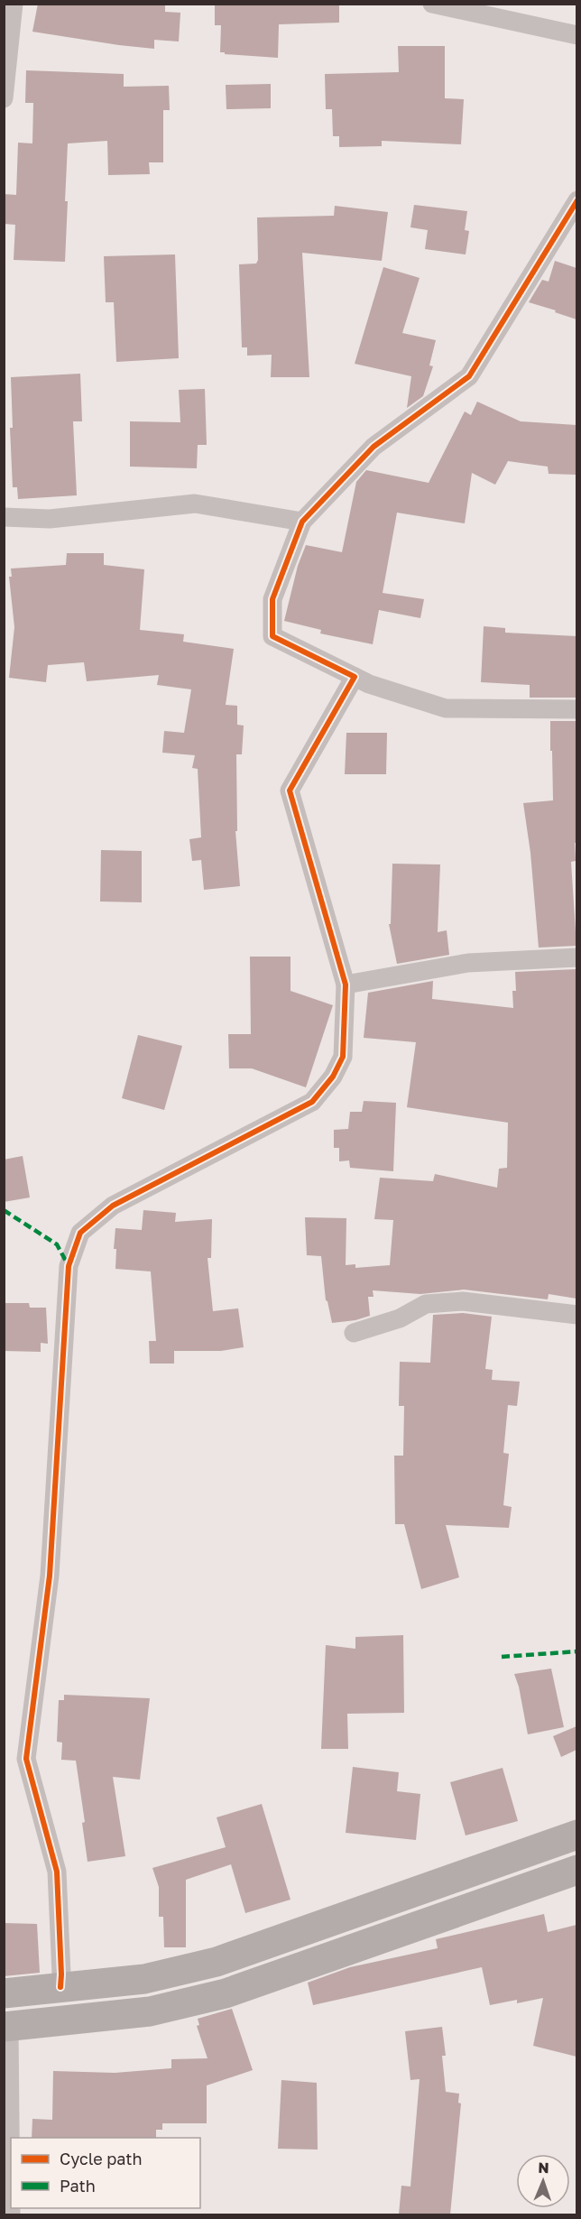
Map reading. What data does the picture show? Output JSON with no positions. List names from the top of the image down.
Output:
{
  "legend": ["Cycle path", "Path"],
  "north": "top"
}
